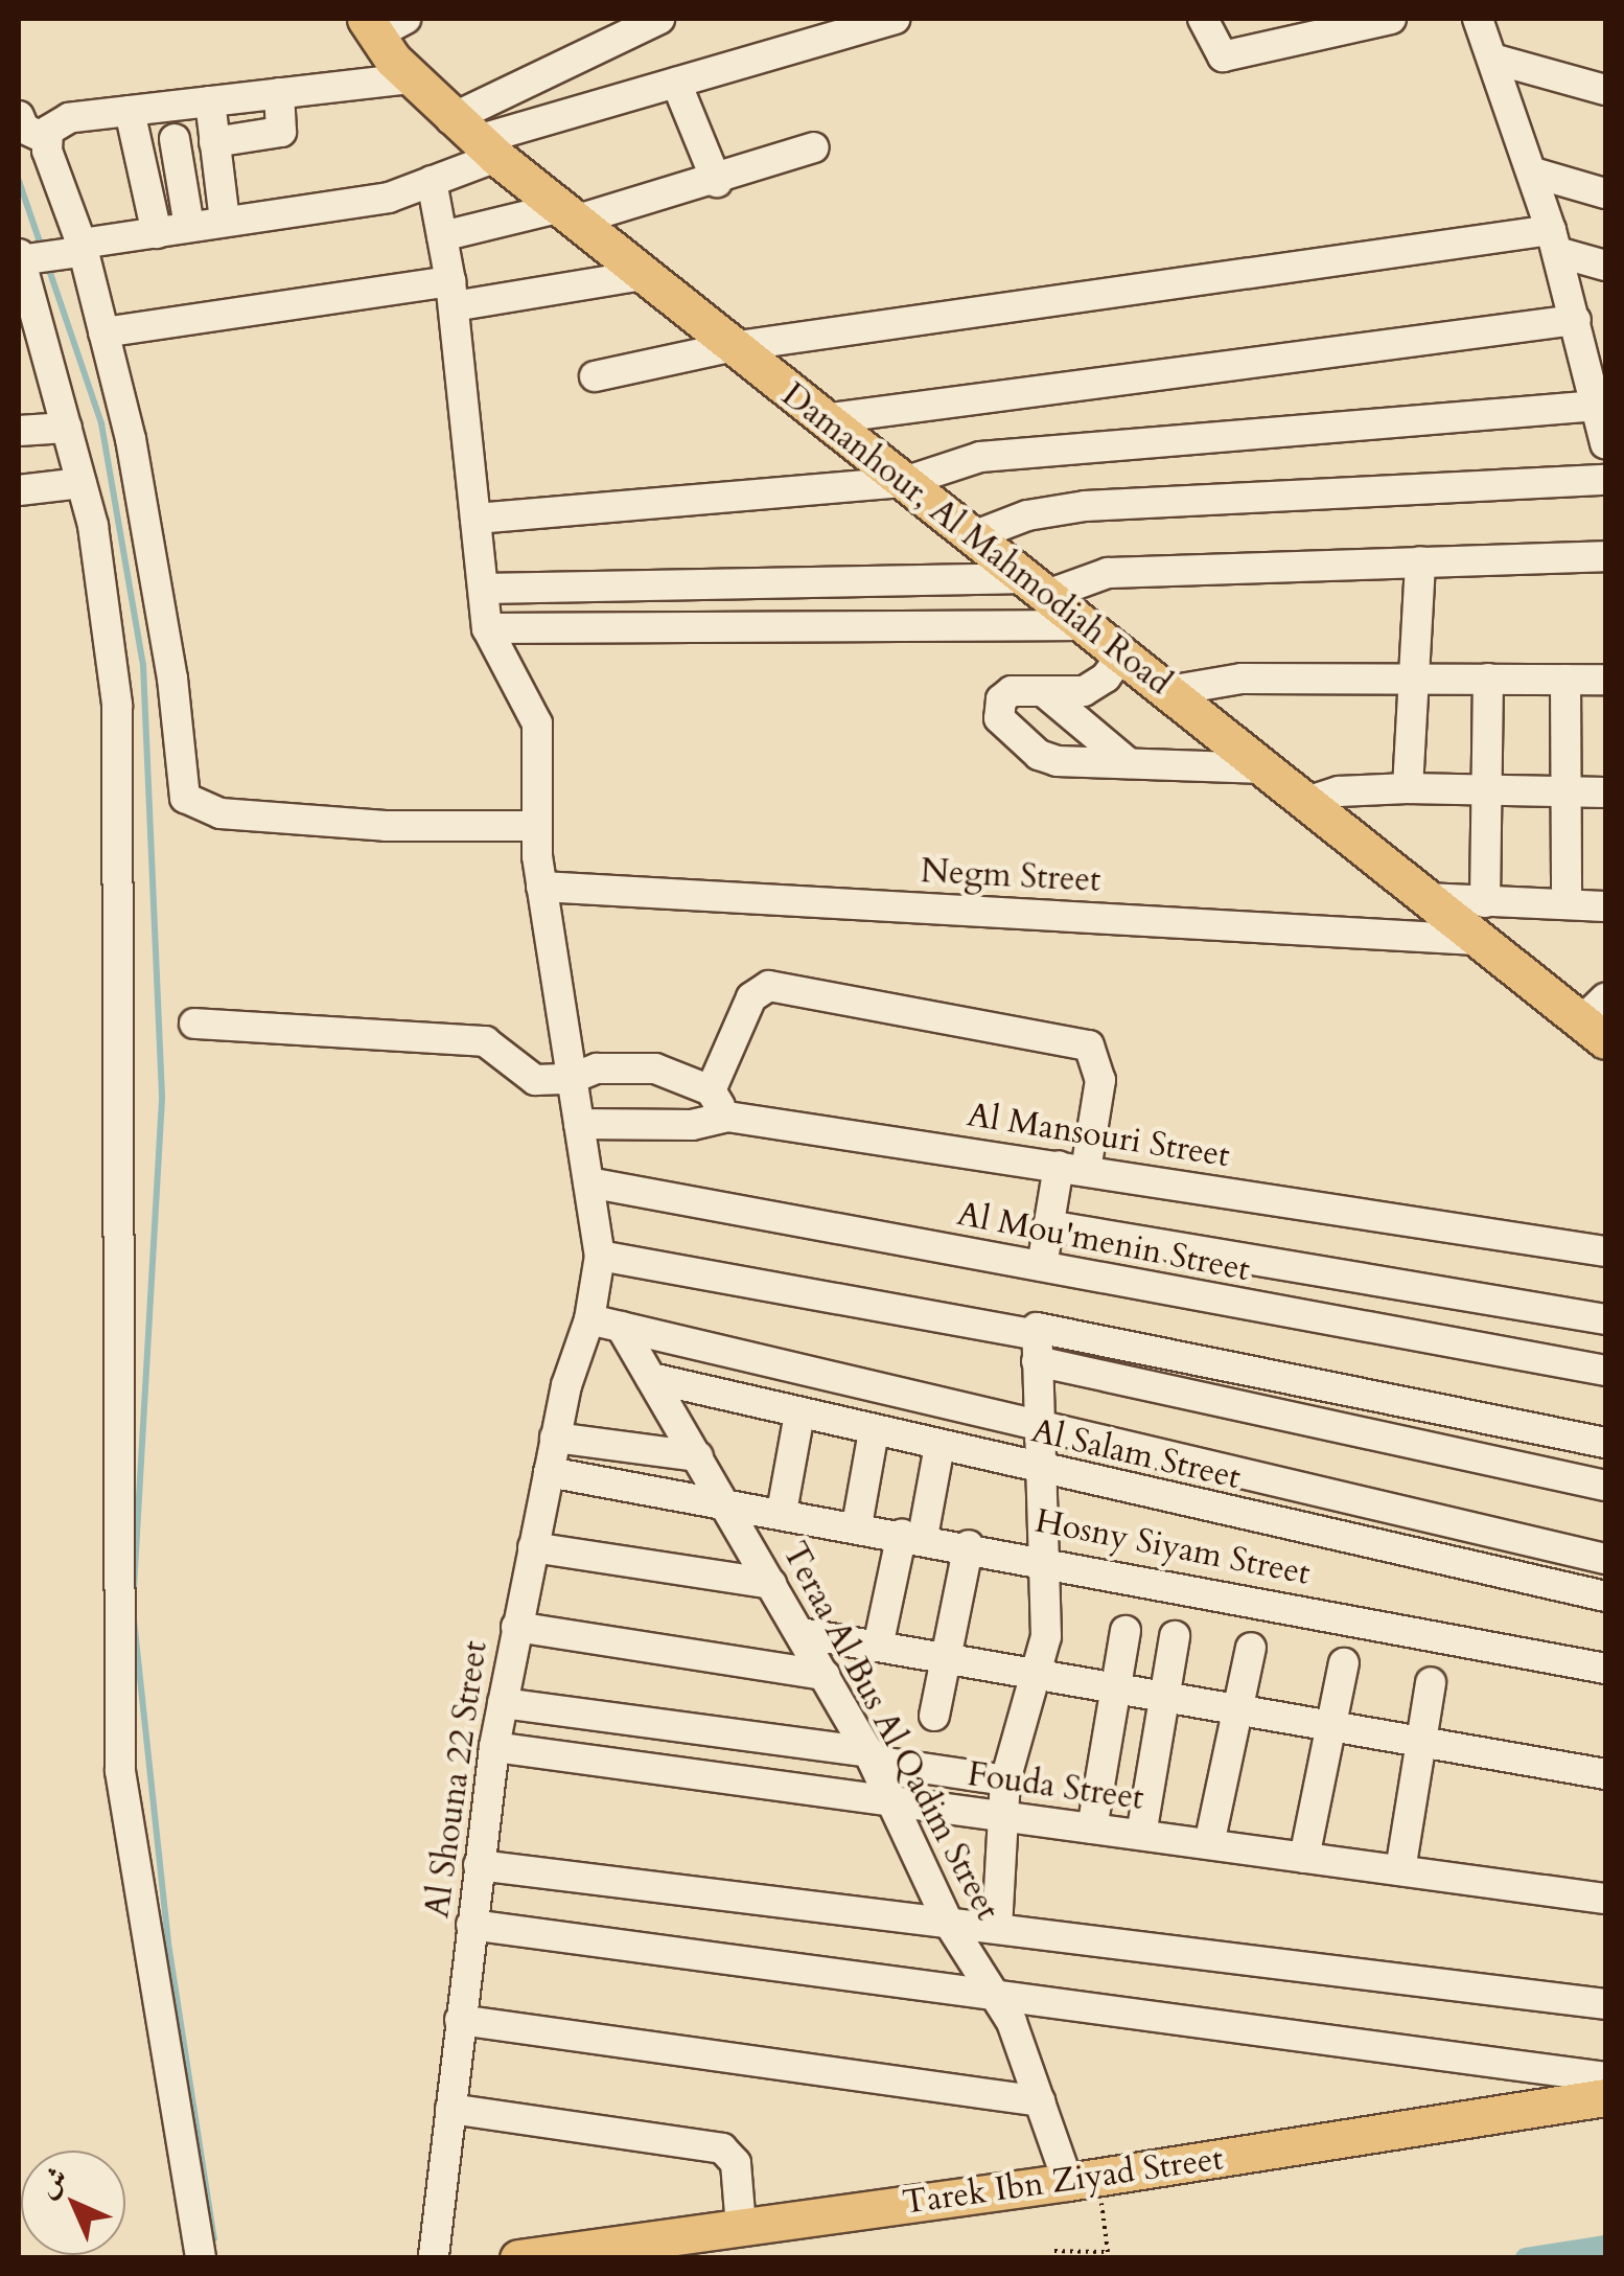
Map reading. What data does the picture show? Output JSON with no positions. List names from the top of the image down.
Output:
{
  "streets": {
    "main road": ["Damanhour, Al Mahmodiah Road", "Tarek Ibn Ziyad Street"],
    "street": [
      "Negm Street",
      "Al Mansouri Street",
      "Al Mou'menin Street",
      "Al Salam Street",
      "Hosny Siyam Street",
      "Teraa Al Bus Al Qadim Street",
      "Al Shouna 22 Street",
      "Fouda Street"
    ]
  },
  "crossings": [
    ["Damanhour, Al Mahmodiah Road", "Negm Street"],
    ["Negm Street", "Al Shouna 22 Street"],
    ["Al Mansouri Street", "Al Shouna 22 Street"],
    ["Al Mou'menin Street", "Al Shouna 22 Street"],
    ["Al Salam Street", "Teraa Al Bus Al Qadim Street"],
    ["Hosny Siyam Street", "Teraa Al Bus Al Qadim Street"],
    ["Hosny Siyam Street", "Al Shouna 22 Street"],
    ["Teraa Al Bus Al Qadim Street", "Fouda Street"],
    ["Teraa Al Bus Al Qadim Street", "Tarek Ibn Ziyad Street"],
    ["Al Shouna 22 Street", "Fouda Street"]
  ],
  "north": "top left"
}
